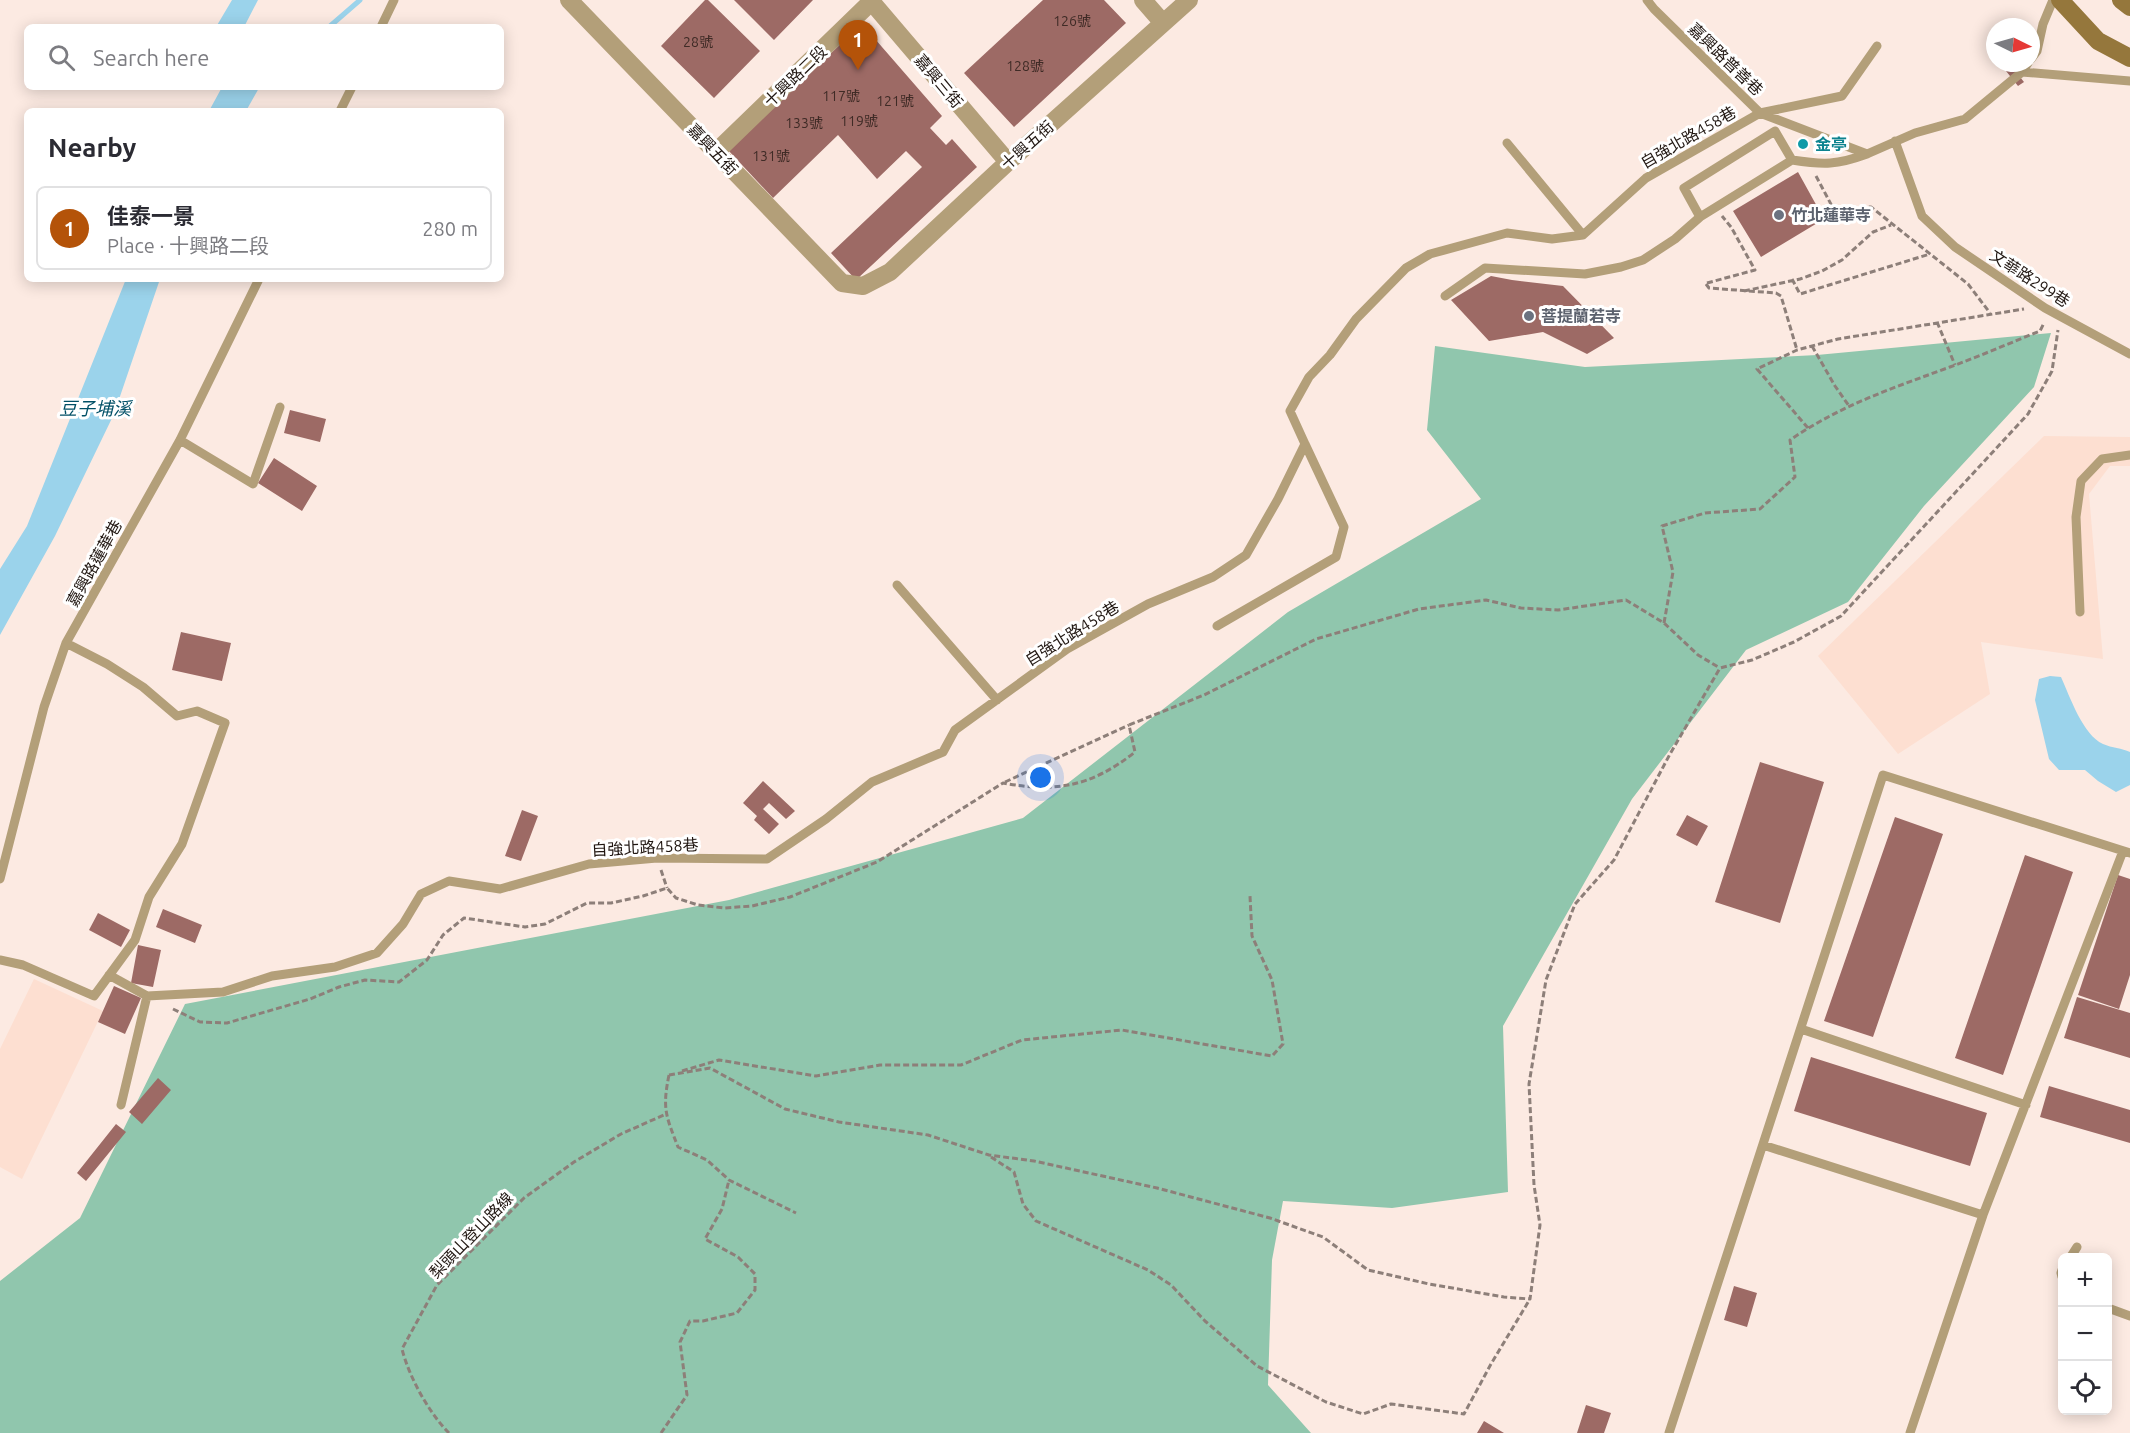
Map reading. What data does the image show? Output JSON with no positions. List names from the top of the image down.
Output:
{
  "streets": {
    "street": [
      "十興路二段",
      "嘉興三街",
      "十興五街",
      "嘉興五街"
    ],
    "lane": [
      "嘉興路普善巷",
      "自強北路458巷",
      "文華路299巷",
      "嘉興路蓮華巷"
    ],
    "path": ["梨頭山登山路線"]
  },
  "crossings": [
    ["嘉興路普善巷", "自強北路458巷"],
    ["十興路二段", "嘉興三街"],
    ["十興路二段", "嘉興五街"],
    ["嘉興三街", "十興五街"],
    ["十興五街", "嘉興五街"]
  ],
  "water": ["豆子埔溪"],
  "places": ["金亭", "竹北蓮華寺", "菩提蘭若寺"],
  "house_numbers": [
    "126號",
    "28號",
    "128號",
    "117號",
    "121號",
    "119號",
    "133號",
    "131號"
  ],
  "north": "right",
  "page": {
    "pins": "1",
    "search": "Search here",
    "heading": "Nearby",
    "list": [
      {
        "mark": "1",
        "name": "佳泰一景",
        "note": "Place · 十興路二段",
        "value": "280 m"
      }
    ],
    "map_buttons": ["+", "−"]
  }
}
